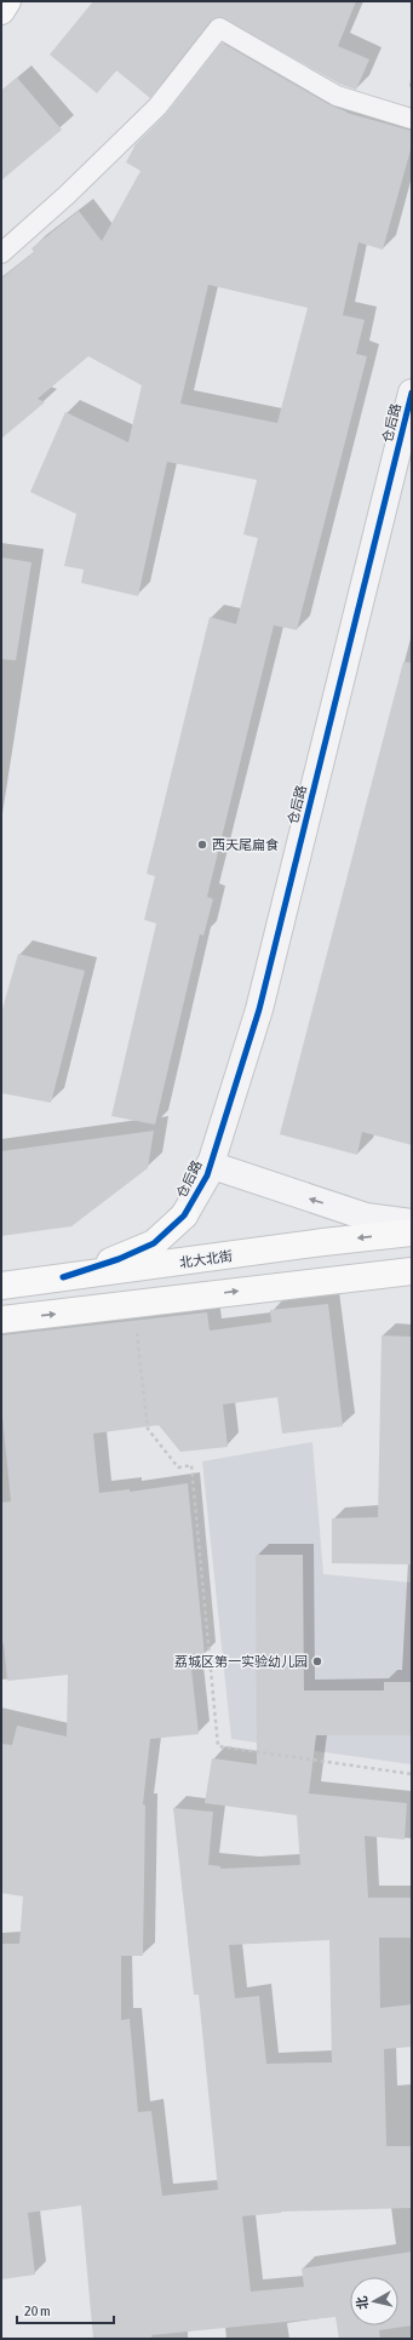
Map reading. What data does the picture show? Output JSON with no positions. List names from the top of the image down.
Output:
{
  "streets": {
    "main road": ["北大北街"],
    "street": ["仓后路"]
  },
  "places": ["西天尾扁食", "荔城区第一实验幼儿园"],
  "scale_bar": "20 m",
  "north": "left"
}
